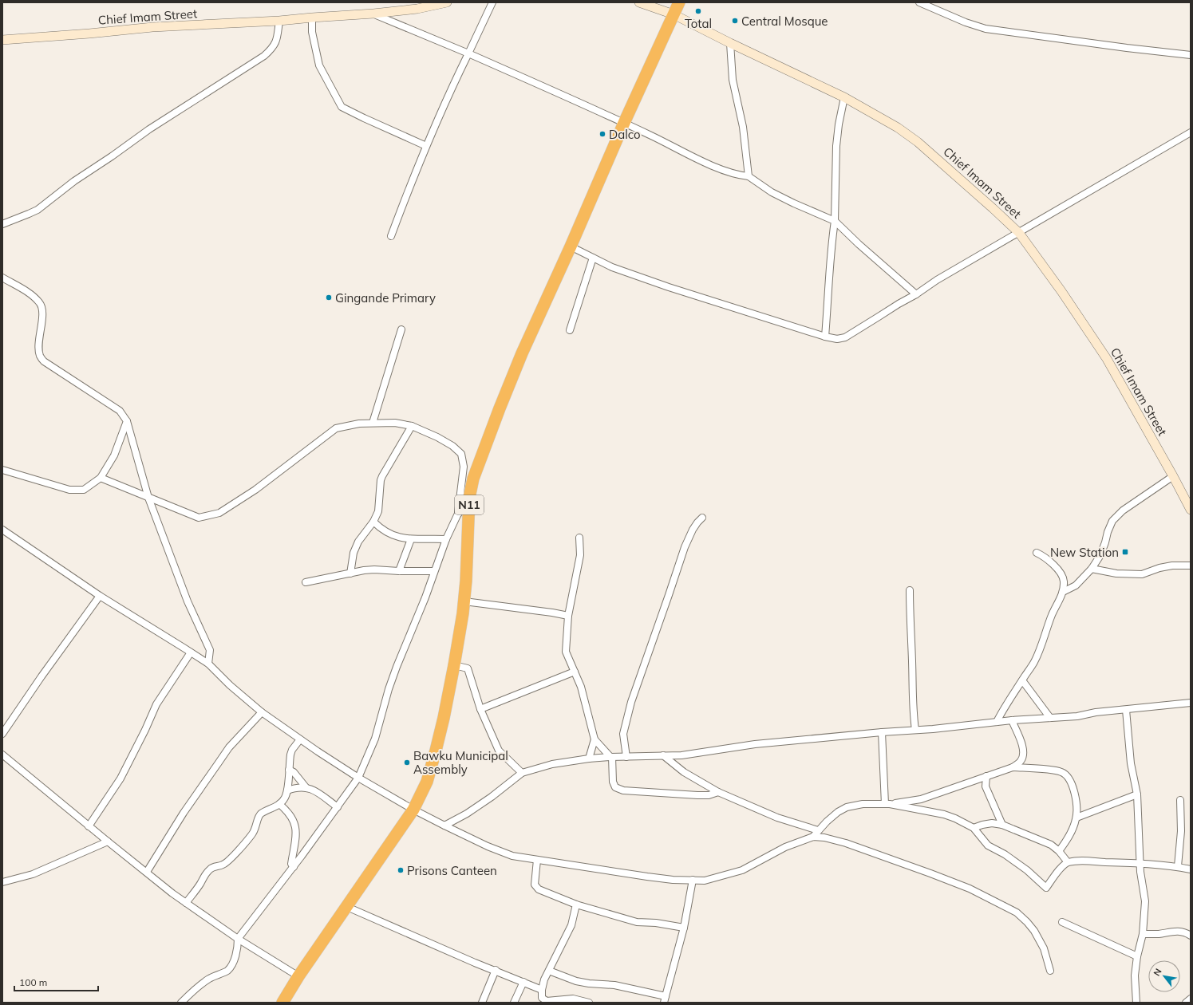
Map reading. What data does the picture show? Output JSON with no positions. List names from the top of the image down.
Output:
{
  "streets": {
    "highway": ["N11"],
    "street": ["Chief Imam Street"]
  },
  "crossings": [
    ["Chief Imam Street", "N11"]
  ],
  "places": {
    "other": [
      "Total",
      "Central Mosque",
      "Dalco",
      "Gingande Primary",
      "Bawku Municipal Assembly",
      "Prisons Canteen"
    ],
    "transit": ["New Station"]
  },
  "scale_bar": "100 m",
  "north": "top left"
}
